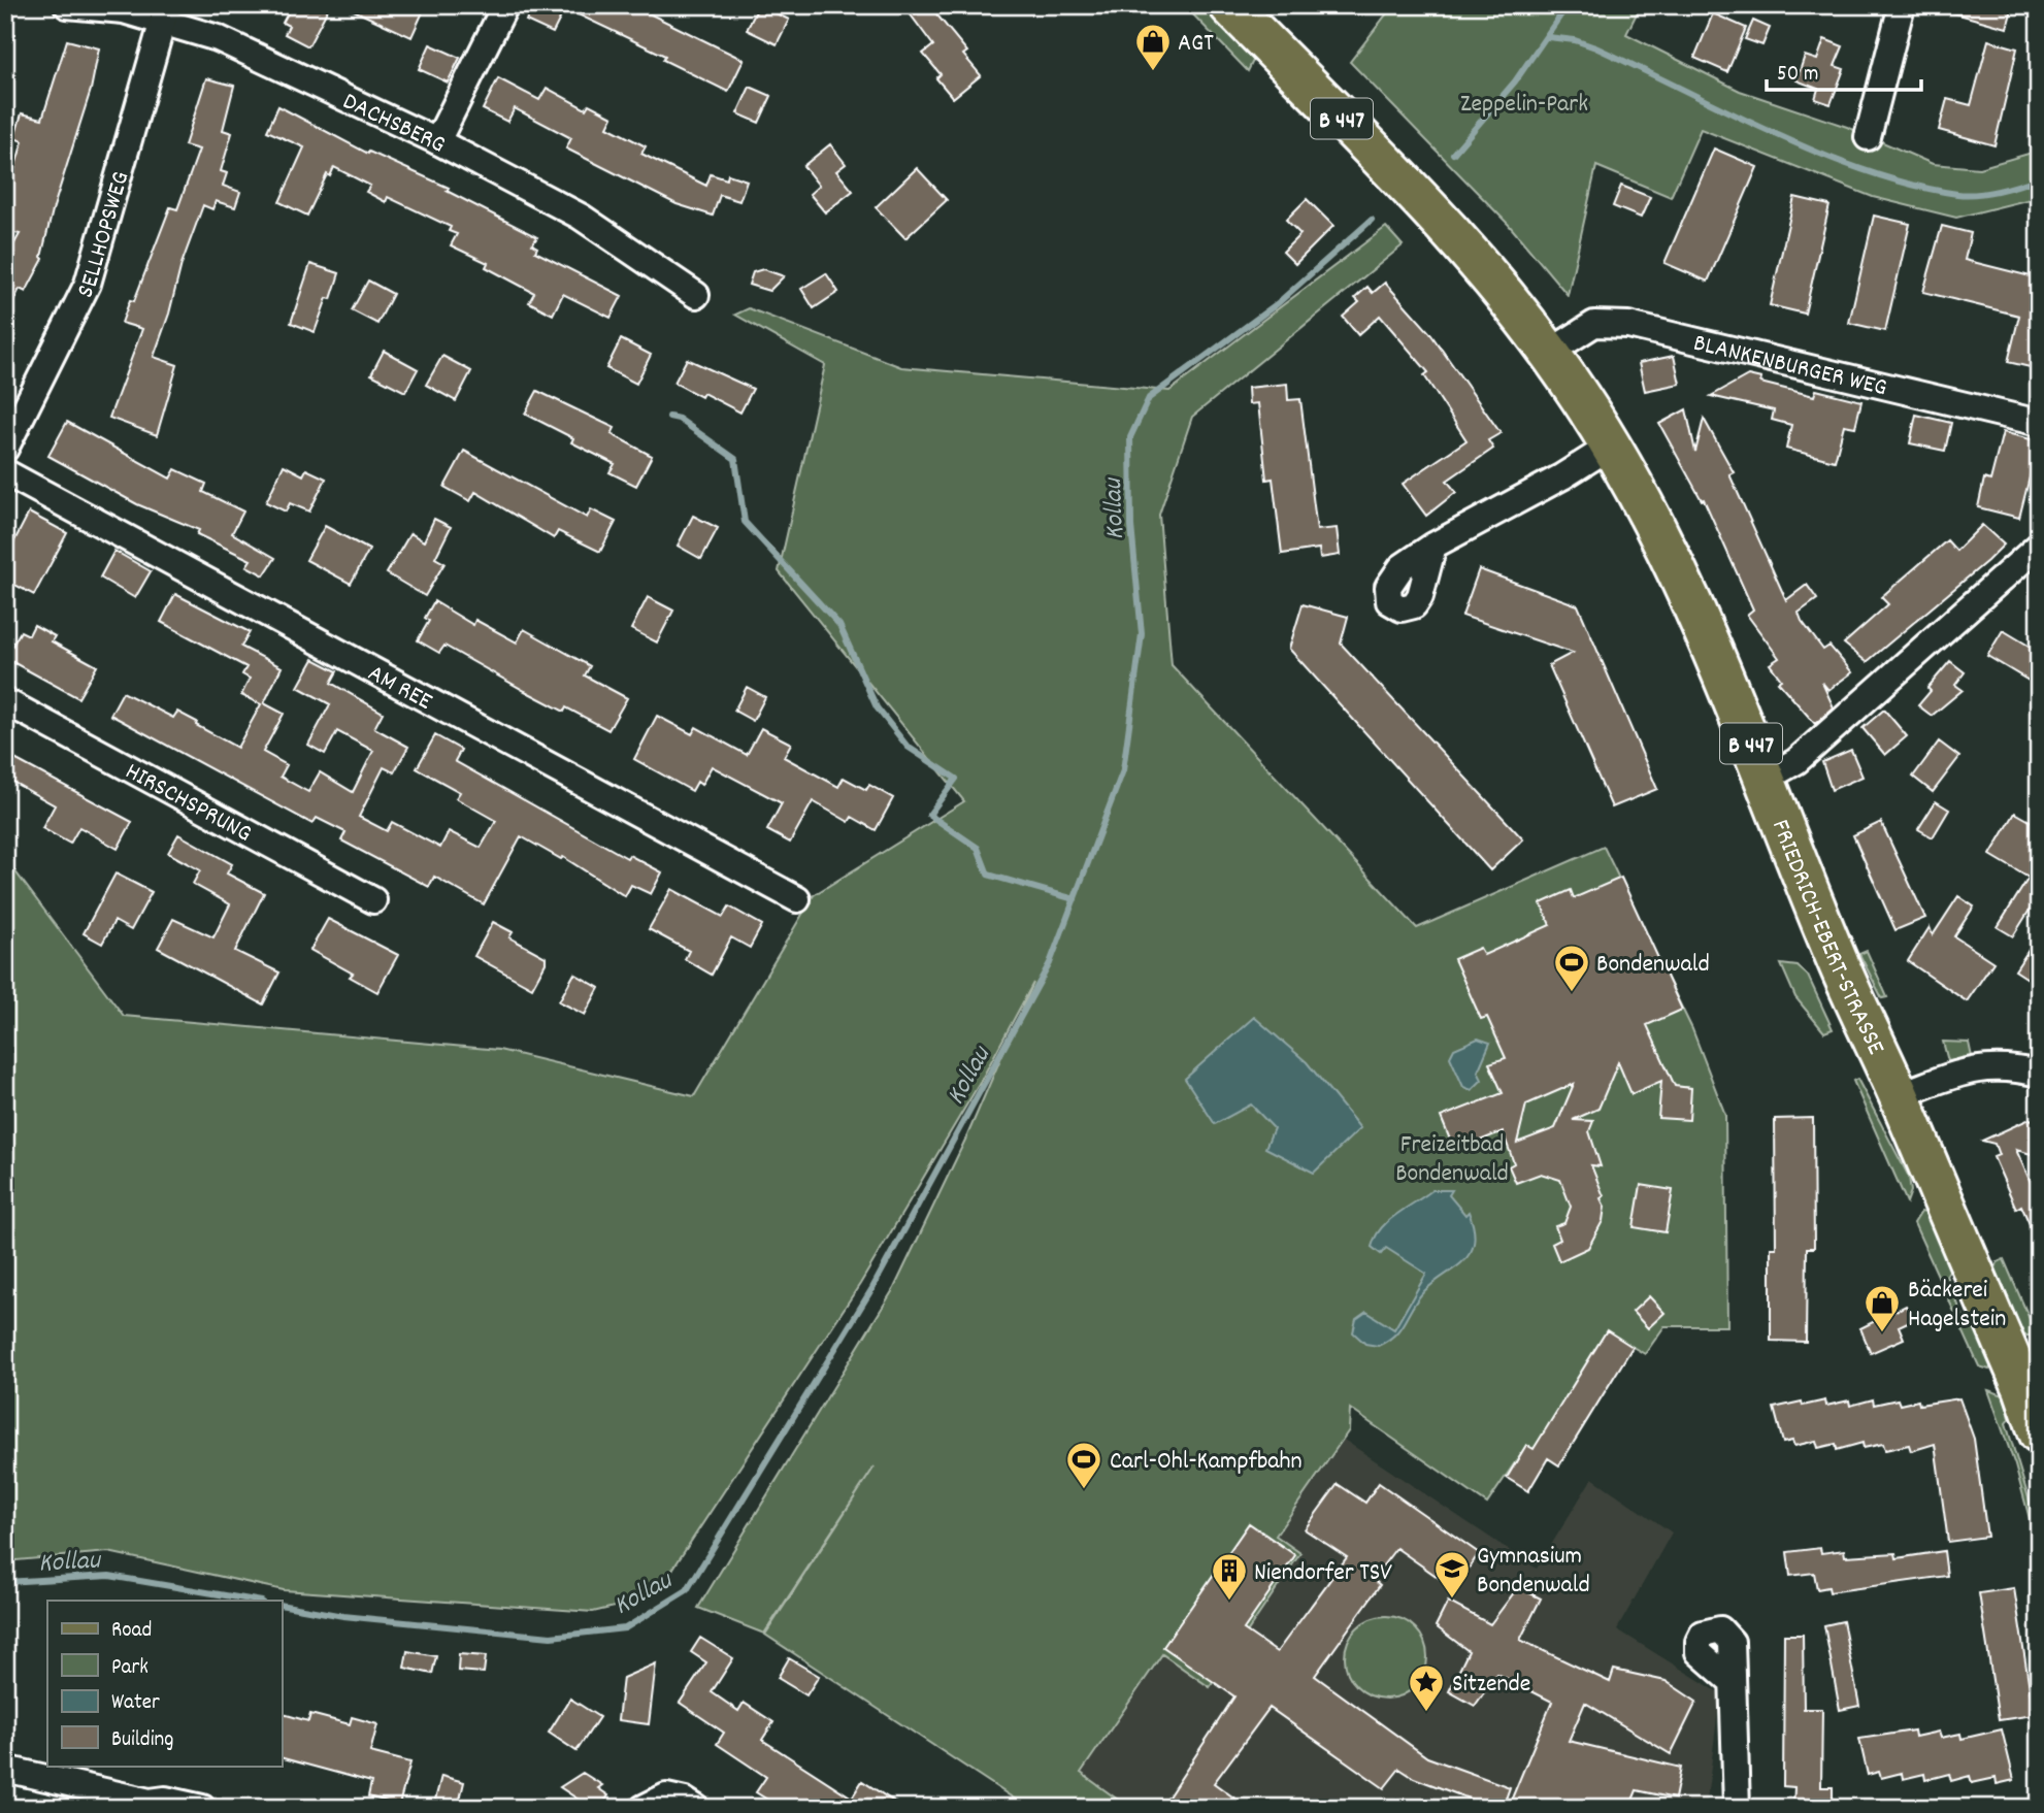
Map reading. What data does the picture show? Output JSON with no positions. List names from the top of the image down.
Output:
{
  "streets": {
    "main road": ["B 447", "FRIEDRICH-EBERT-STRASSE"],
    "street": [
      "DACHSBERG",
      "SELLHOPSWEG",
      "BLANKENBURGER WEG",
      "AM REE",
      "HIRSCHSPRUNG"
    ]
  },
  "crossings": [
    ["DACHSBERG", "SELLHOPSWEG"],
    ["BLANKENBURGER WEG", "FRIEDRICH-EBERT-STRASSE"]
  ],
  "water": ["Kollau"],
  "parks": ["Zeppelin-Park", "Freizeitbad Bondenwald"],
  "places": {
    "shop": ["AGT", "Bäckerei Hagelstein"],
    "sports": ["Bondenwald", "Carl-Ohl-Kampfbahn"],
    "school or university": ["Gymnasium Bondenwald"],
    "building": ["Niendorfer TSV"],
    "place": ["Sitzende"]
  },
  "legend": [
    "Road",
    "Park",
    "Water",
    "Building"
  ],
  "scale_bar": "50 m"
}
